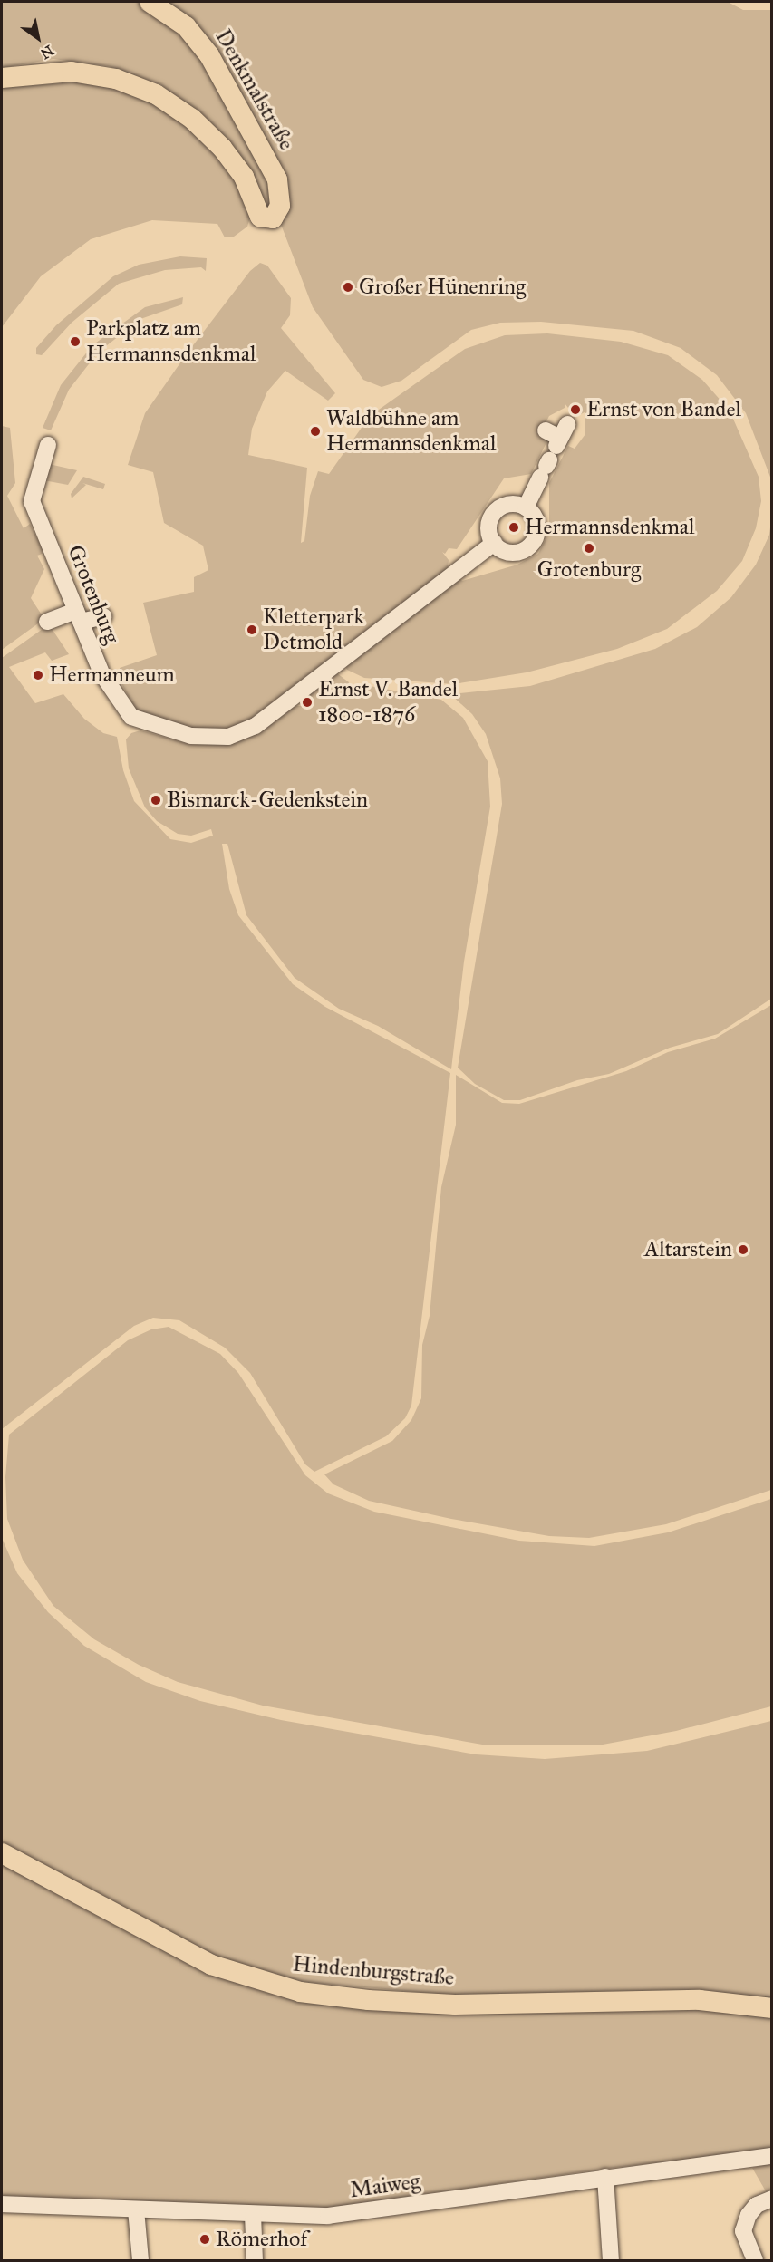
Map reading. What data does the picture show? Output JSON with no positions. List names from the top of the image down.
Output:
{
  "streets": {
    "main road": ["Denkmalstraße", "Hindenburgstraße"],
    "street": ["Grotenburg", "Maiweg"]
  },
  "places": [
    "Großer Hünenring",
    "Parkplatz am Hermannsdenkmal",
    "Ernst von Bandel",
    "Waldbühne am Hermannsdenkmal",
    "Hermannsdenkmal",
    "Grotenburg",
    "Kletterpark Detmold",
    "Hermanneum",
    "Ernst V. Bandel 1800-1876",
    "Bismarck-Gedenkstein",
    "Altarstein",
    "Römerhof"
  ],
  "north": "bottom right"
}
